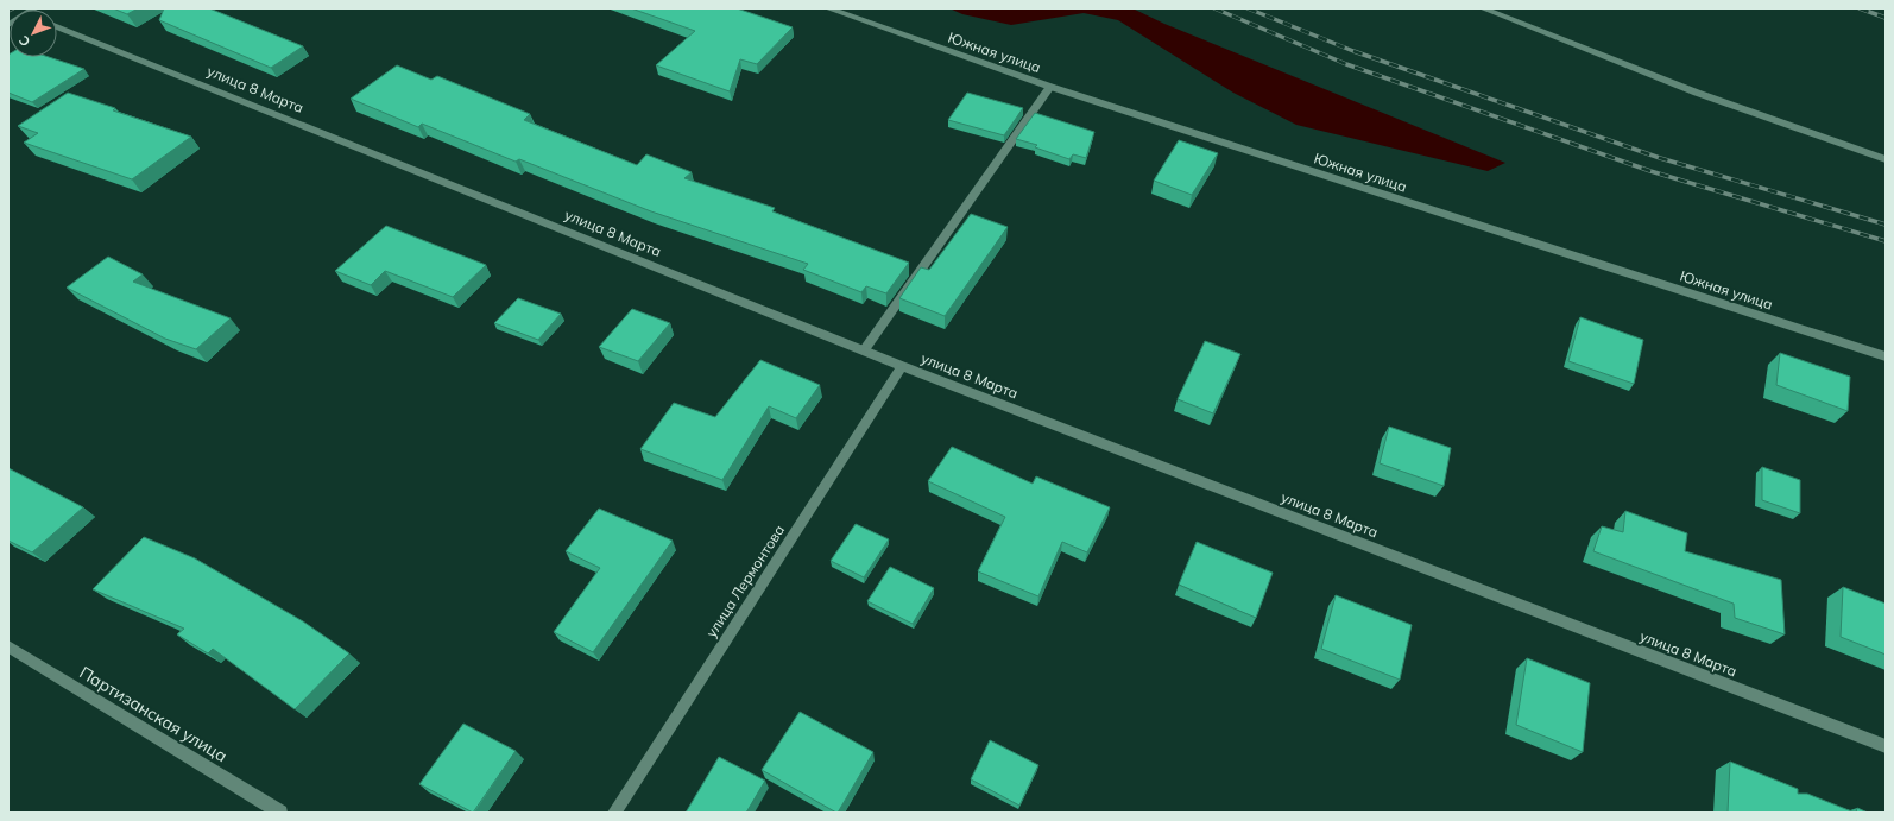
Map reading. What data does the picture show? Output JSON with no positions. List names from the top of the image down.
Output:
{
  "streets": {
    "street": [
      "Южная улица",
      "улица 8 Марта",
      "улица Лермонтова",
      "Партизанская улица"
    ]
  },
  "crossings": [
    ["улица 8 Марта", "улица Лермонтова"]
  ],
  "north": "bottom left"
}
